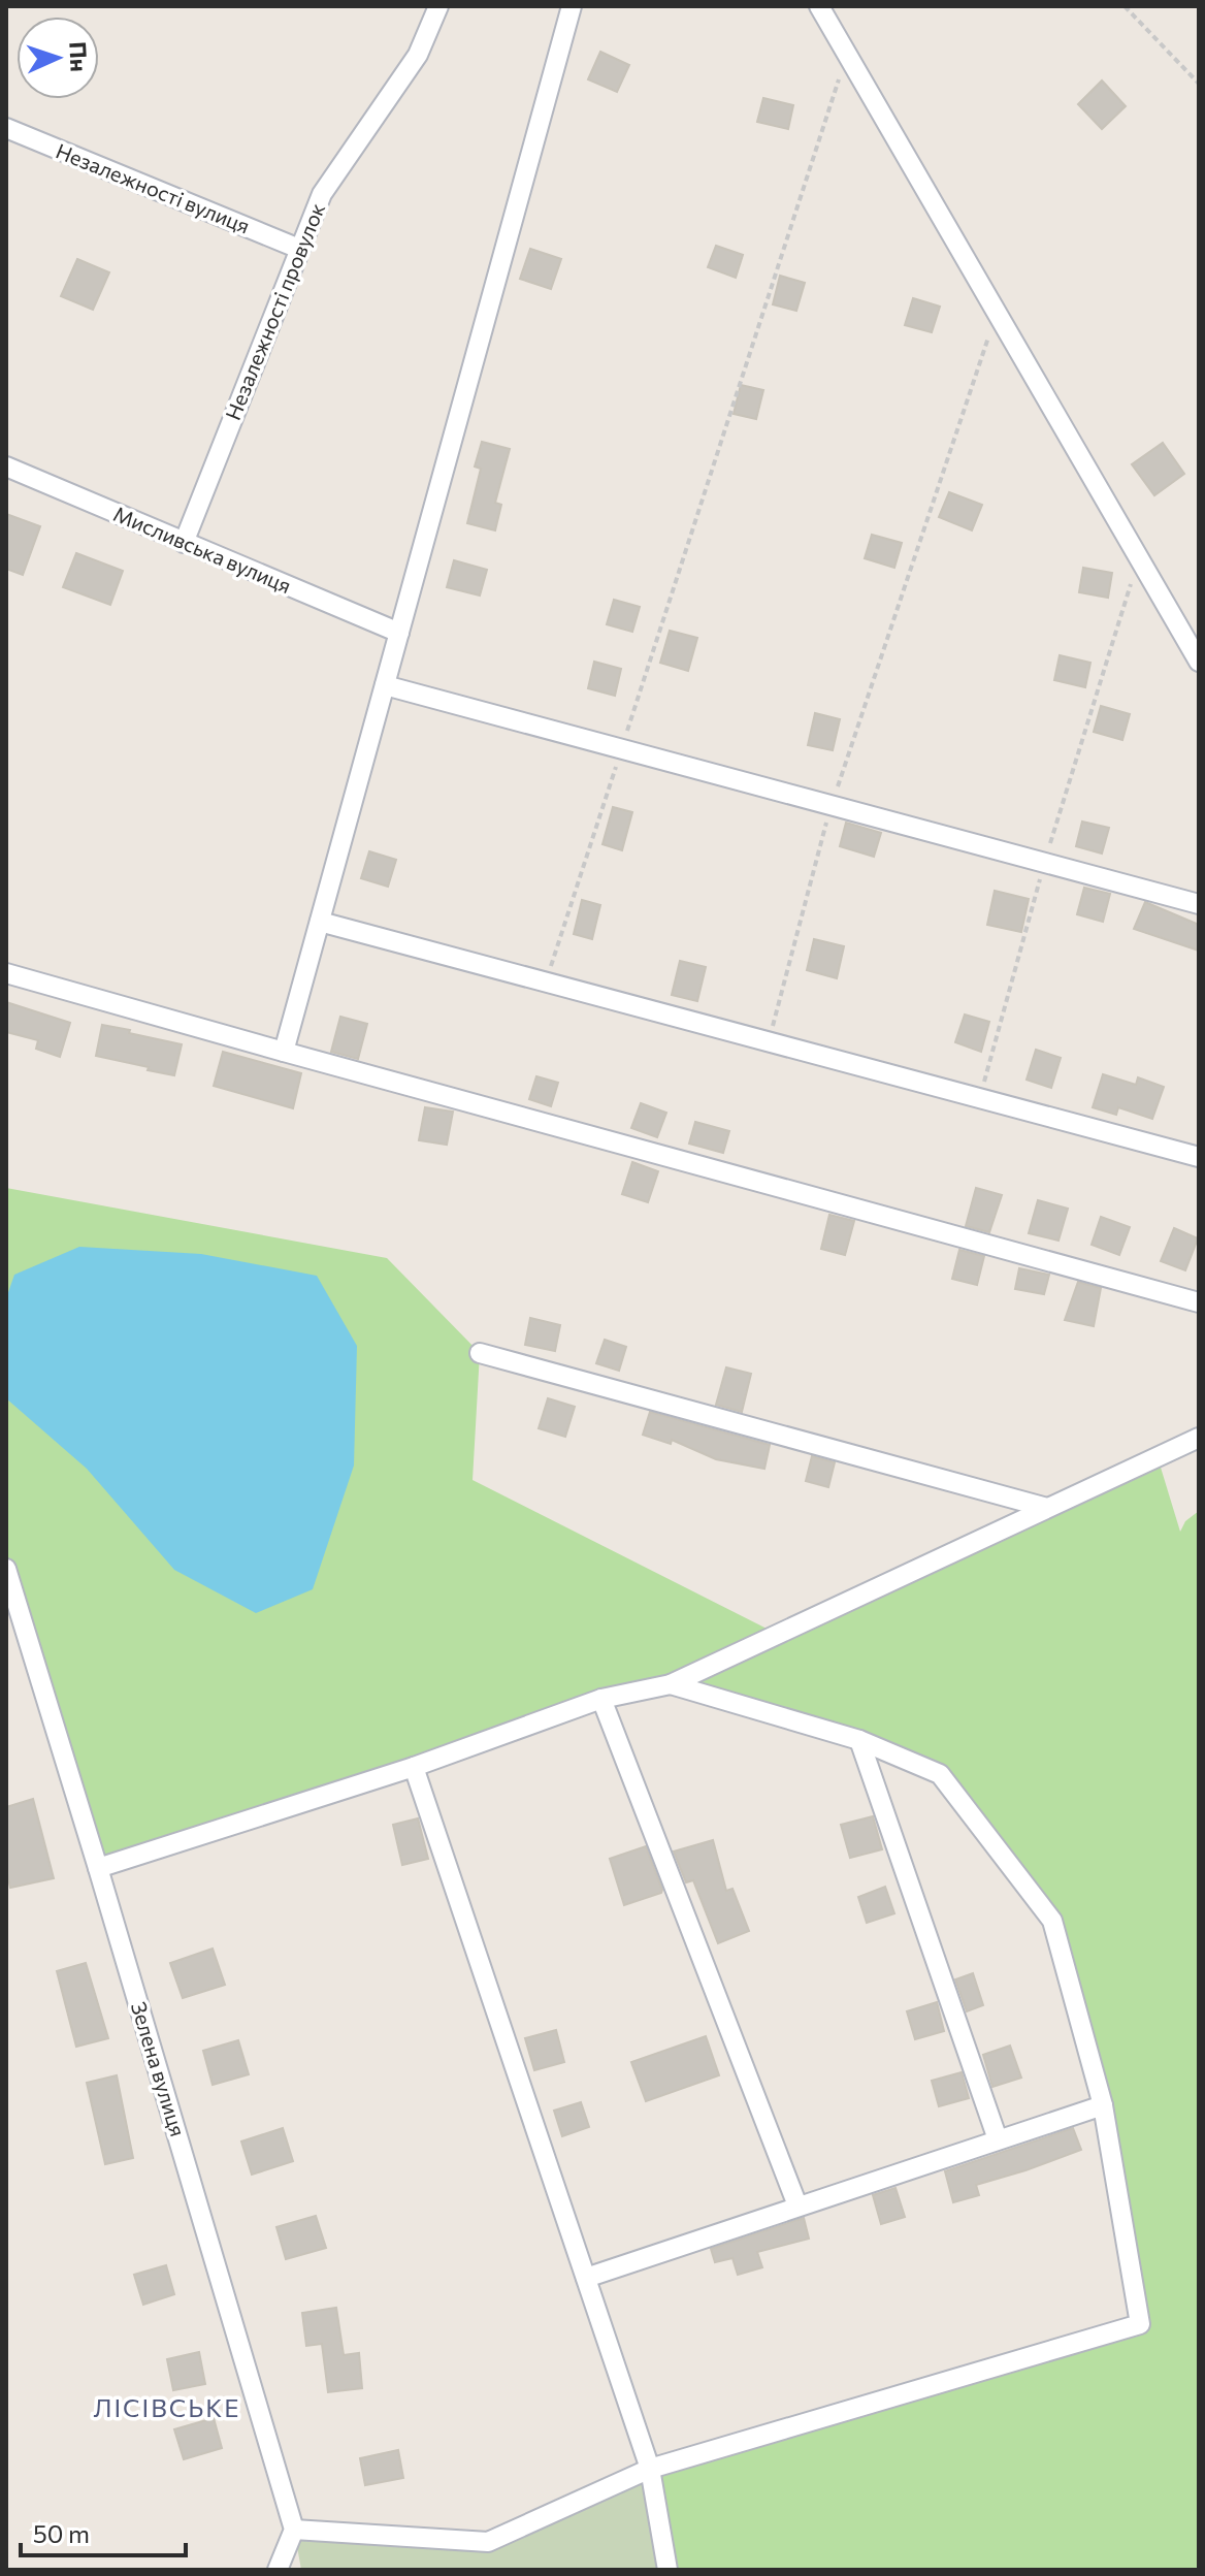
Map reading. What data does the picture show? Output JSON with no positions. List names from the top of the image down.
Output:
{
  "streets": {
    "street": [
      "Незалежності вулиця",
      "Незалежності провулок",
      "Мисливська вулиця",
      "Зелена вулиця"
    ]
  },
  "crossings": [
    ["Незалежності вулиця", "Незалежності провулок"],
    ["Незалежності провулок", "Мисливська вулиця"]
  ],
  "districts": ["ЛІСІВСЬКЕ"],
  "scale_bar": "50 m",
  "north": "right"
}
